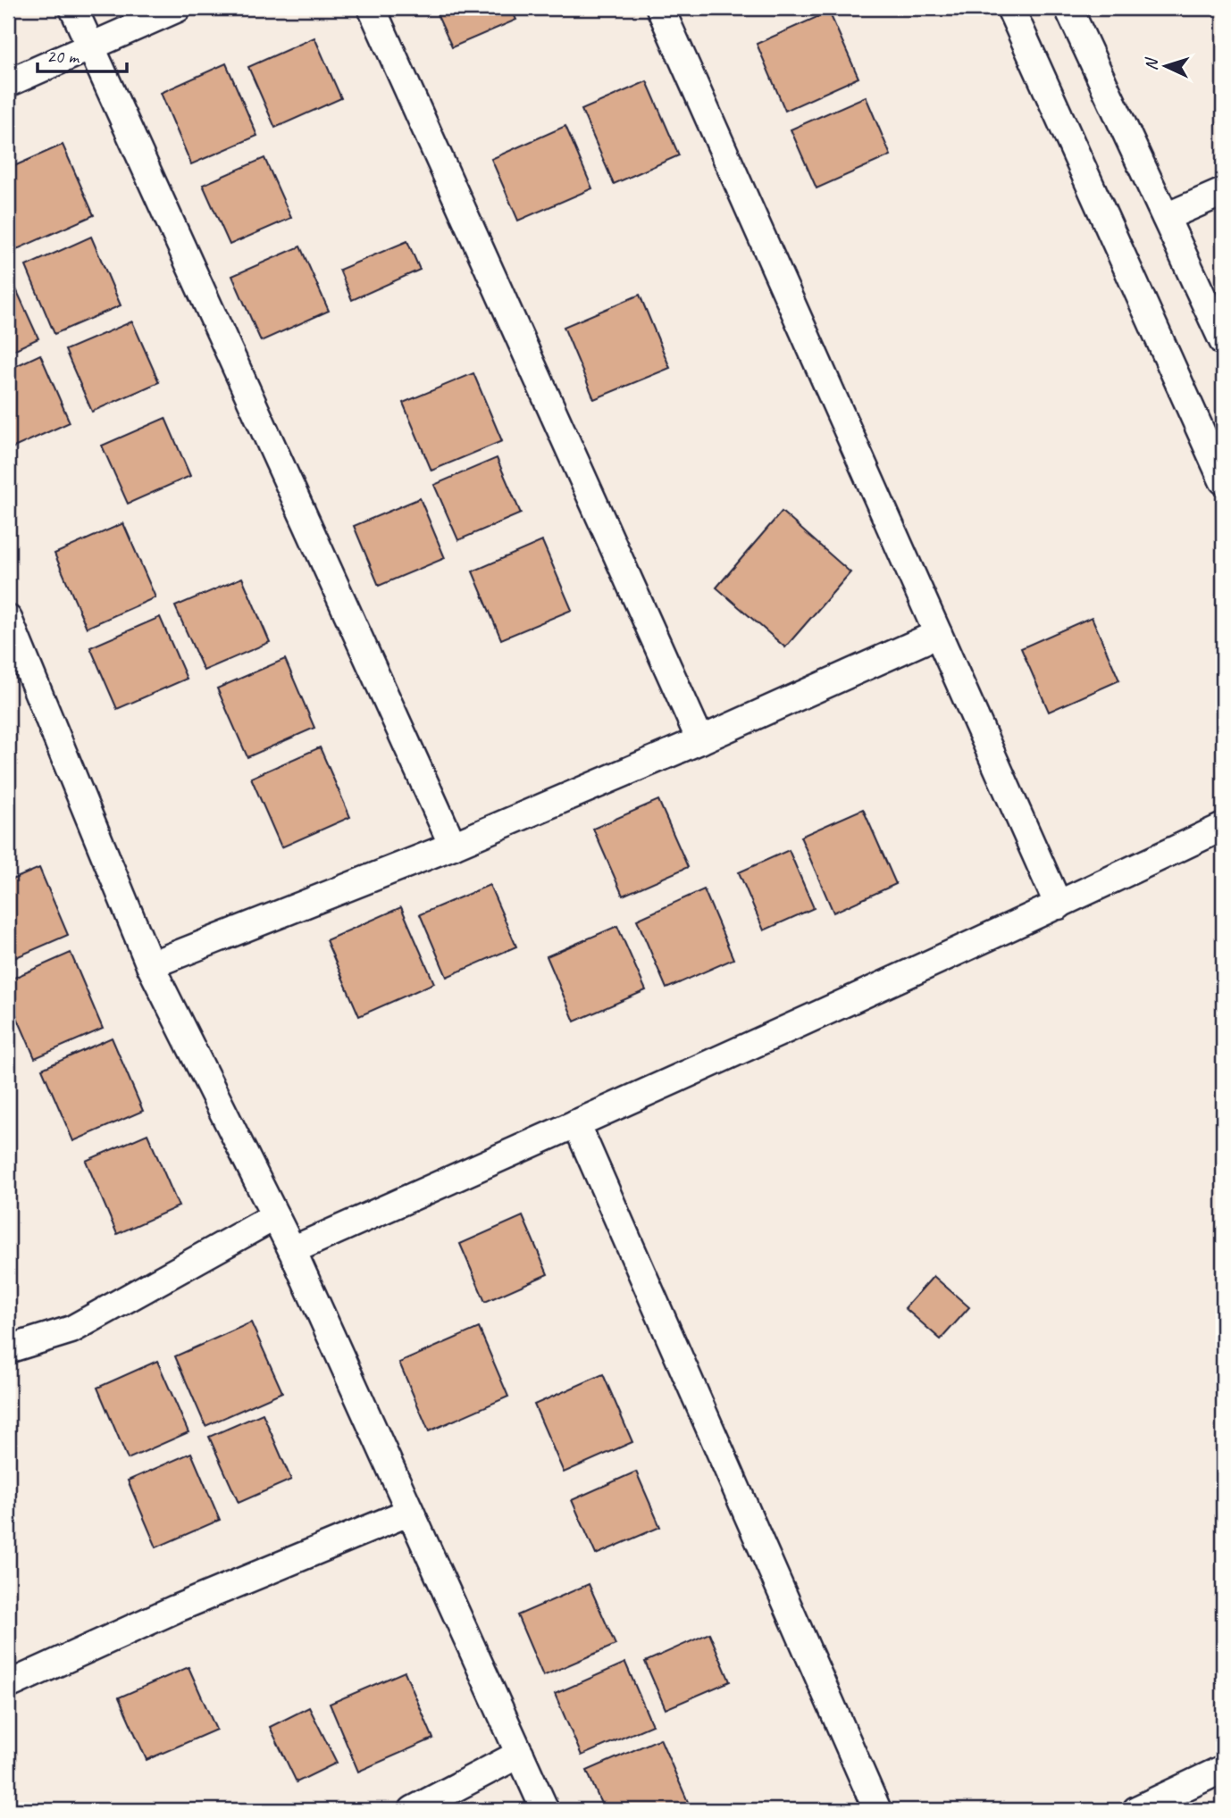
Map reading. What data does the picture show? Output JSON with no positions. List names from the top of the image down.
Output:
{
  "scale_bar": "20 m",
  "north": "left"
}
